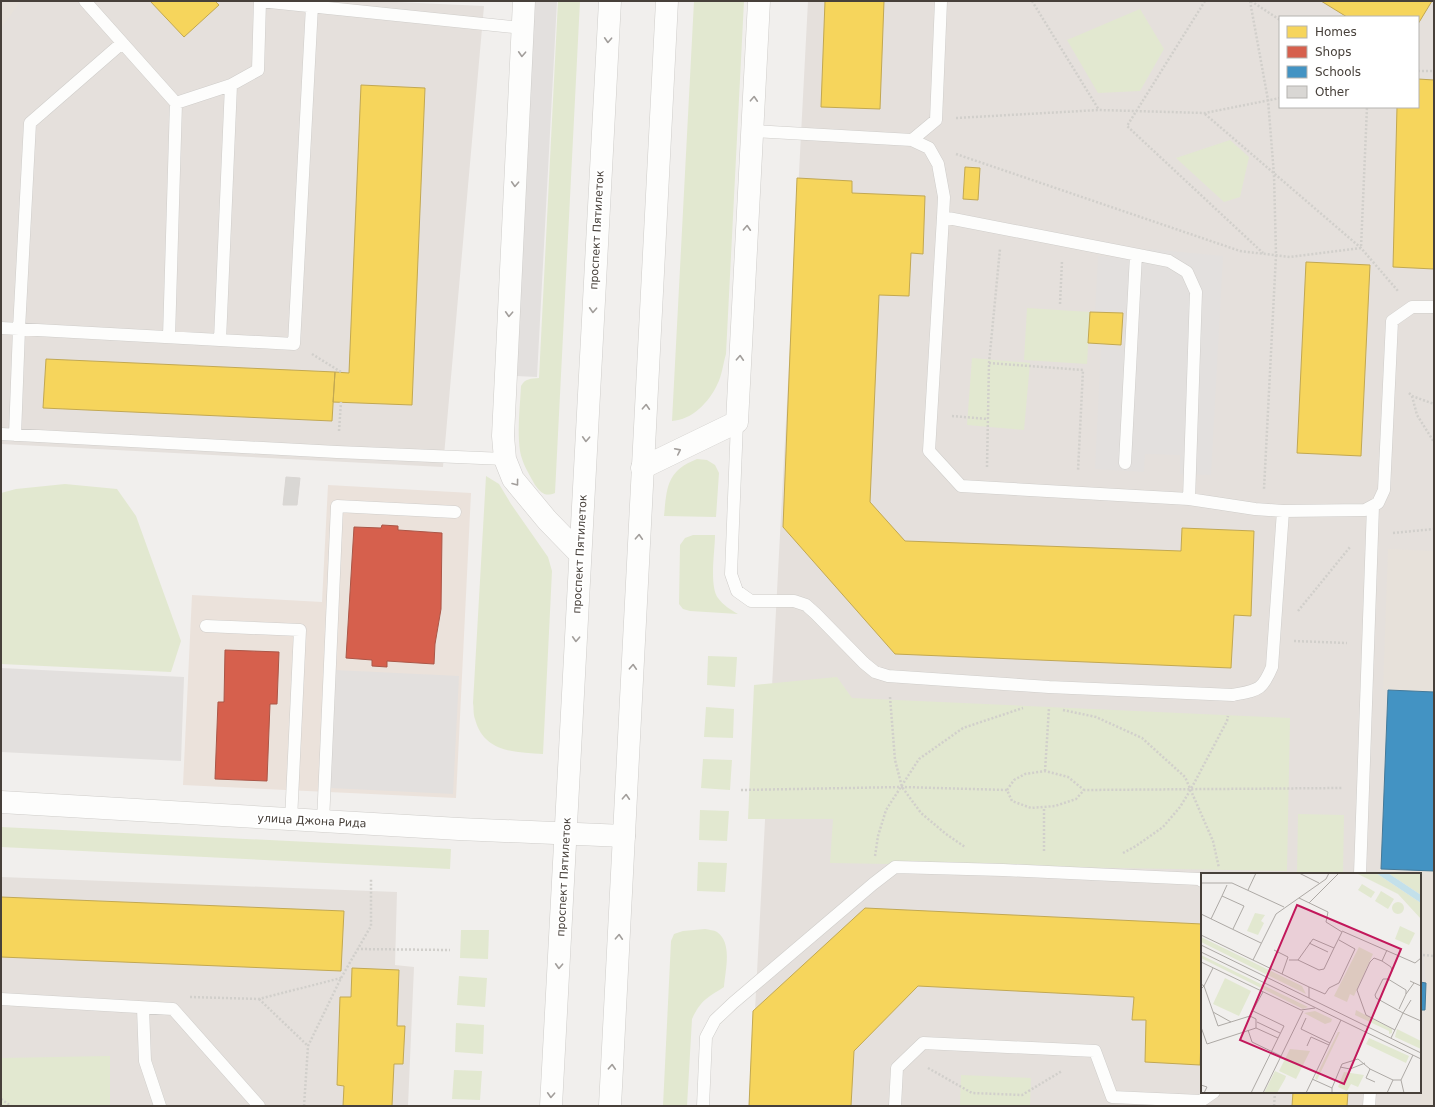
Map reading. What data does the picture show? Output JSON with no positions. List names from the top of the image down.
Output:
{
  "streets": {
    "street": ["проспект Пятилеток", "улица Джона Рида"]
  },
  "crossings": [
    ["проспект Пятилеток", "улица Джона Рида"]
  ],
  "legend": [
    "Homes",
    "Shops",
    "Schools",
    "Other"
  ]
}
